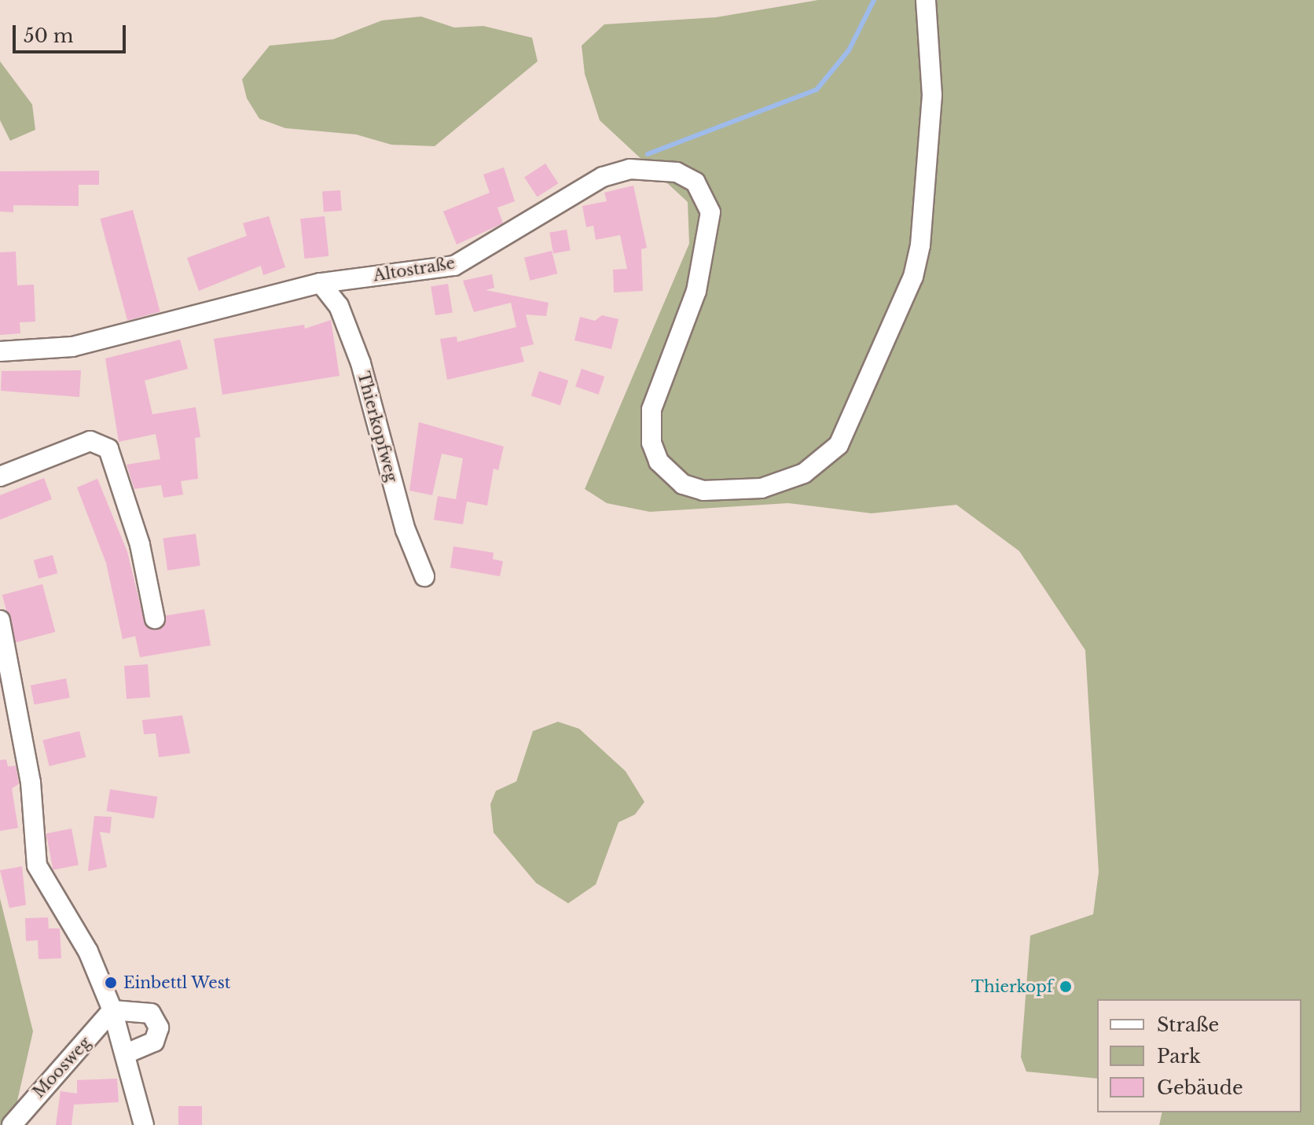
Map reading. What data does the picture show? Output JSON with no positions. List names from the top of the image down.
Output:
{
  "streets": {
    "street": ["Altostraße", "Thierkopfweg", "Moosweg"]
  },
  "crossings": [
    ["Altostraße", "Thierkopfweg"]
  ],
  "places": ["Einbettl West", "Thierkopf"],
  "legend": ["Straße", "Park", "Gebäude"],
  "scale_bar": "50 m"
}
